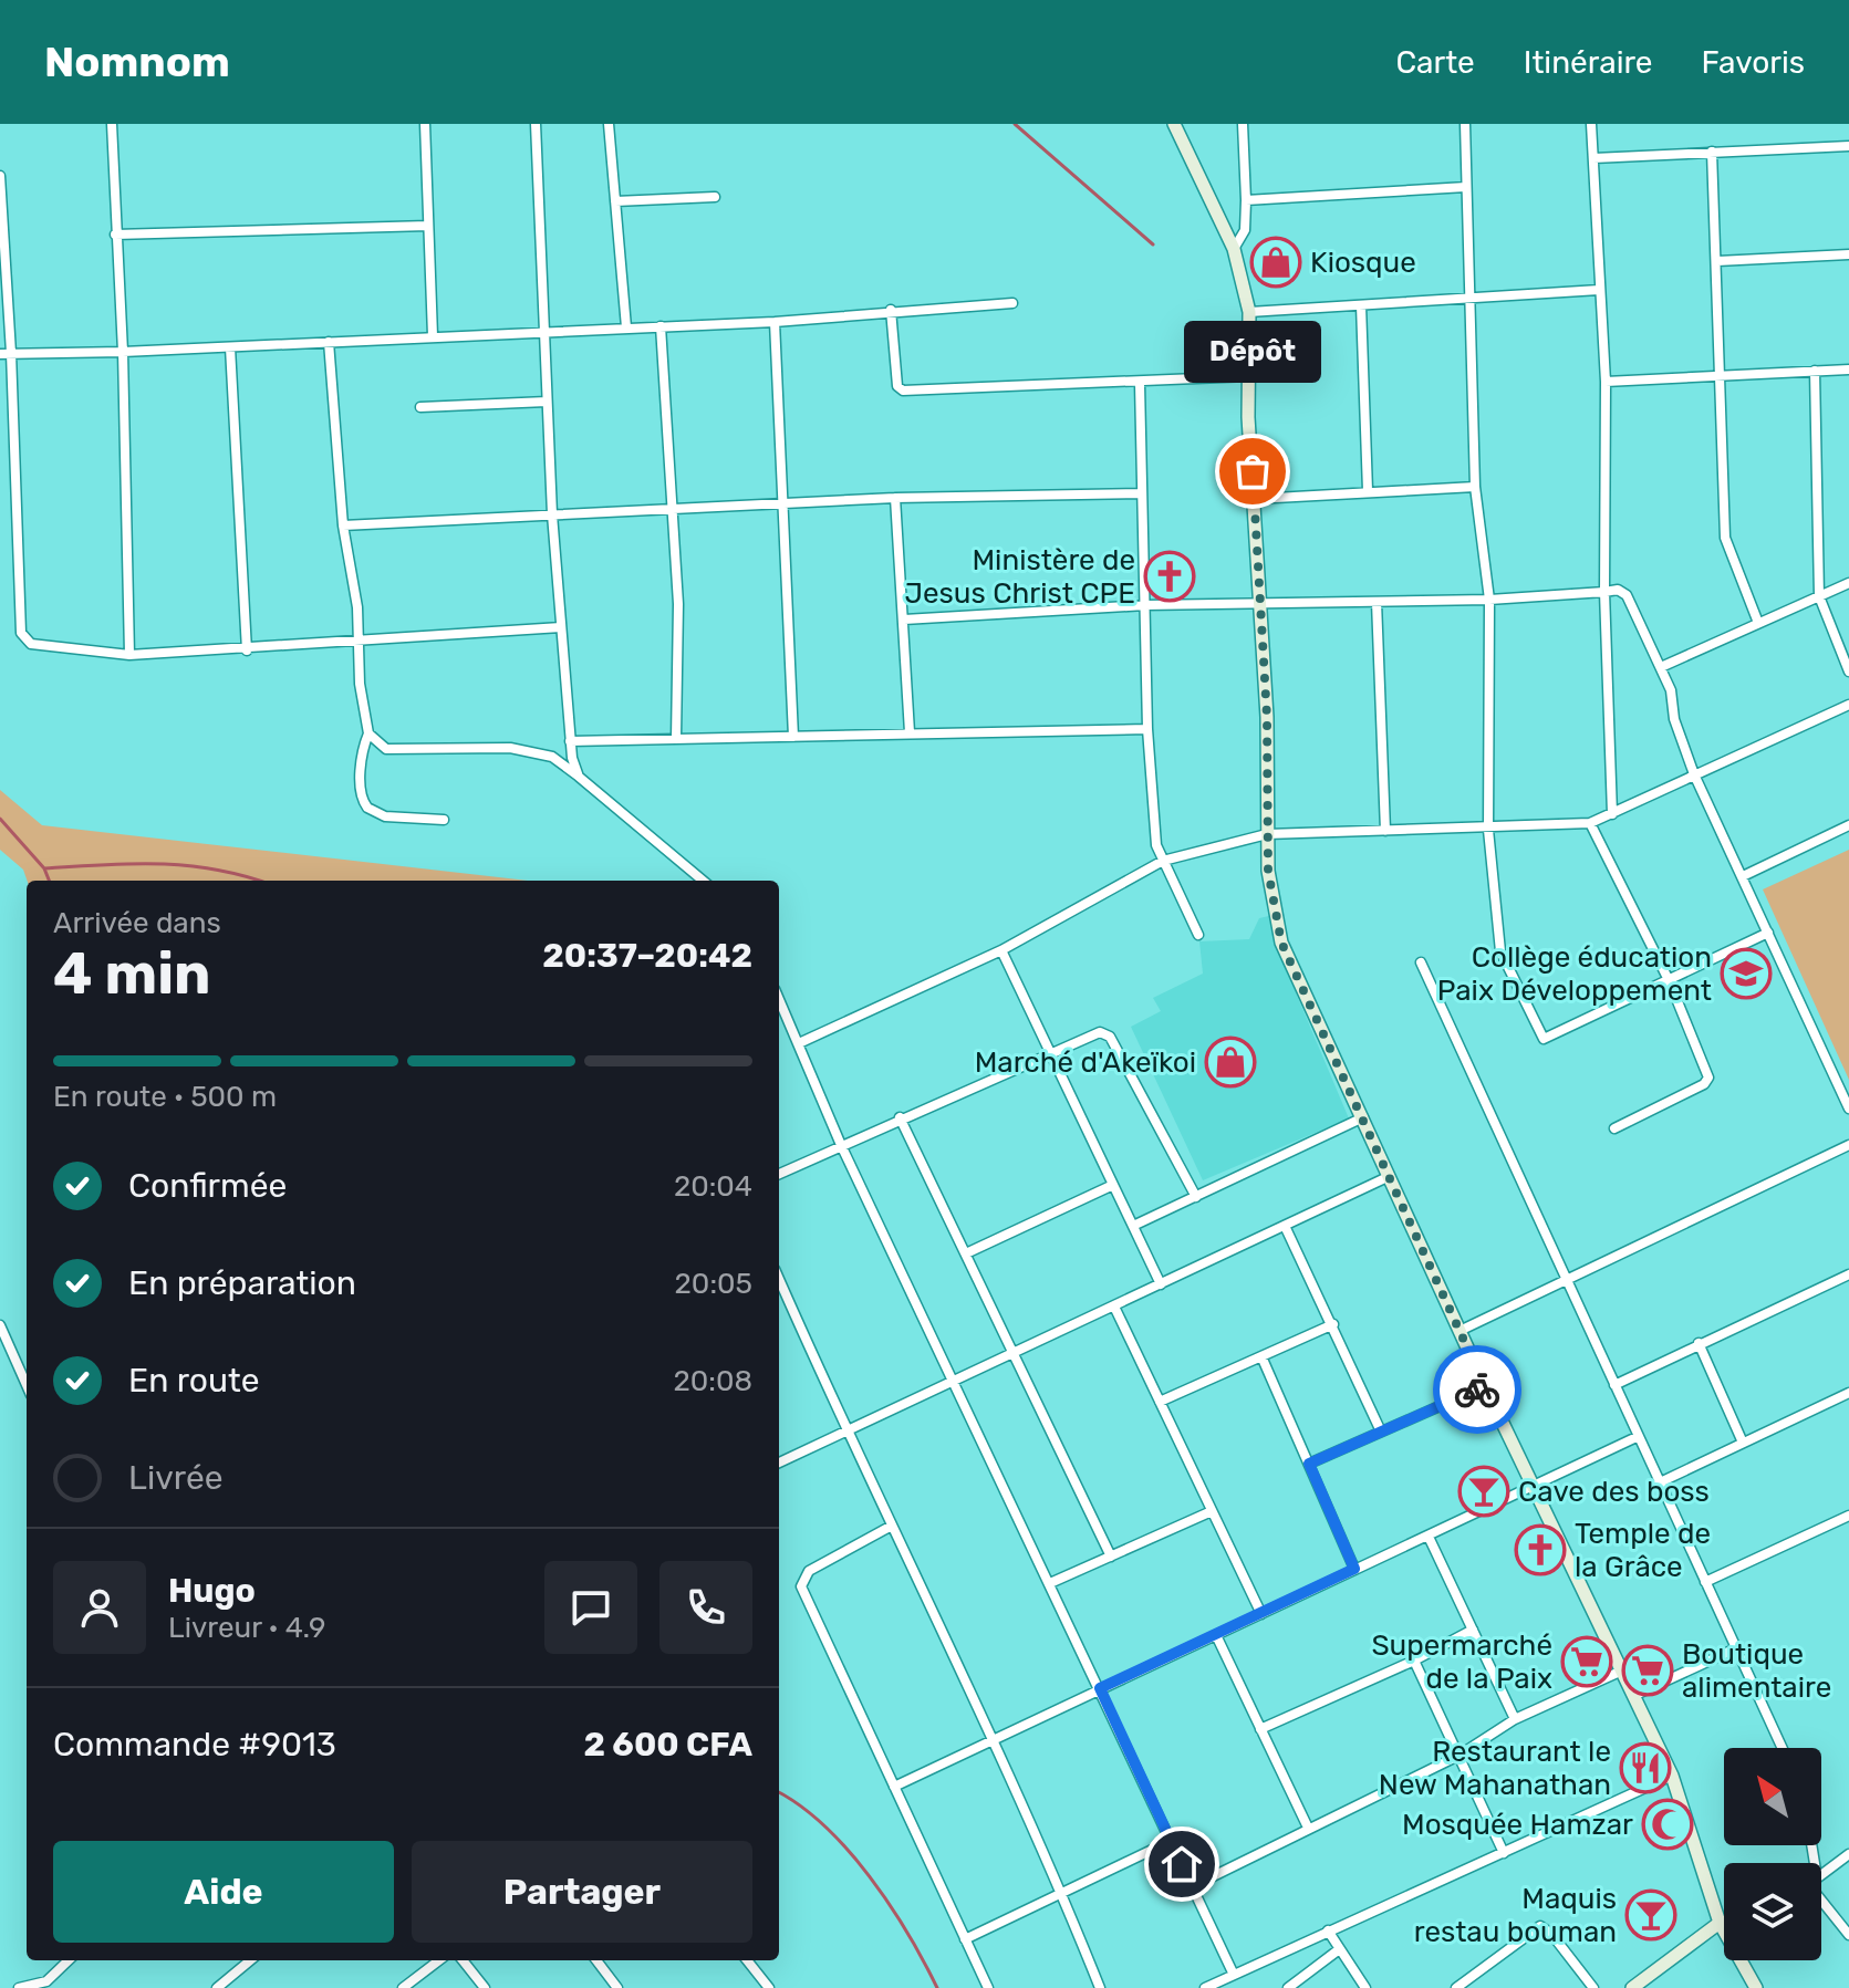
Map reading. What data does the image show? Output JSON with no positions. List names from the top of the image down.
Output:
{
  "places": {
    "shop": ["Kiosque", "Marché d'Akeïkoi"],
    "other": ["Dépôt"],
    "church": ["Ministère de Jesus Christ CPE", "Temple de la Grâce"],
    "school or university": ["Collège éducation Paix Développement"],
    "bar": ["Cave des boss", "Maquis restau bouman"],
    "supermarket": ["Supermarché de la Paix", "Boutique alimentaire"],
    "restaurant": ["Restaurant le New Mahanathan"],
    "mosque": ["Mosquée Hamzar"]
  },
  "north": "top left",
  "page": {
    "header": "Nomnom",
    "nav": ["Carte", "Itinéraire", "Favoris"],
    "bubble": "Dépôt",
    "heading": ["4 min", "Arrivée dans", "20:37–20:42"],
    "panel": [
      "Hugo",
      "Livreur · 4.9",
      "Commande #9013",
      "2 600 CFA"
    ],
    "bar": "En route · 500 m",
    "list": [
      ["Confirmée", "20:04"],
      ["En préparation", "20:05"],
      ["En route", "20:08"],
      "Livrée"
    ],
    "buttons": ["Aide", "Partager"]
  }
}
